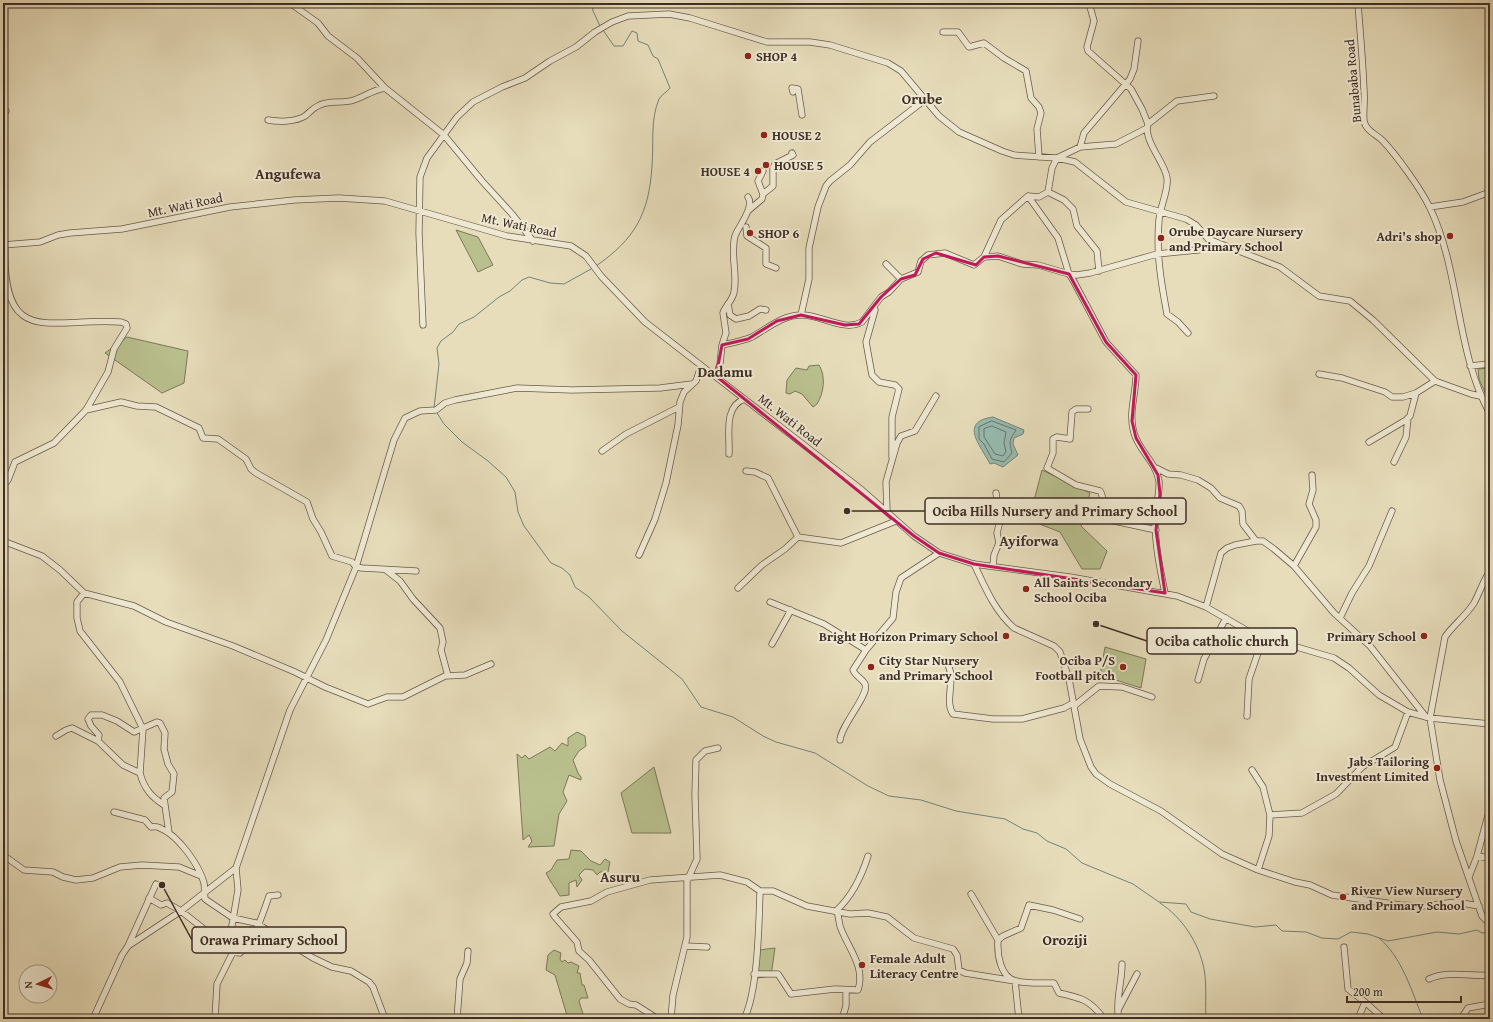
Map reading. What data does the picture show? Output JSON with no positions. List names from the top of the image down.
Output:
{
  "streets": {
    "street": ["Bunababa Road", "Mt. Wati Road"]
  },
  "districts": [
    "Orube",
    "Angufewa",
    "Dadamu",
    "Ayiforwa",
    "Asuru",
    "Oroziji"
  ],
  "places": [
    "SHOP 4",
    "HOUSE 2",
    "HOUSE 5",
    "HOUSE 4",
    "SHOP 6",
    "Adri's shop",
    "Orube Daycare Nursery and Primary School",
    "Ociba Hills Nursery and Primary School",
    "All Saints Secondary School Ociba",
    "Ociba catholic church",
    "Bright Horizon Primary School",
    "Primary School",
    "City Star Nursery and Primary School",
    "Ociba P/S Football pitch",
    "Jabs Tailoring Investment Limited",
    "Orawa Primary School",
    "River View Nursery and Primary School",
    "Female Adult Literacy Centre"
  ],
  "scale_bar": "200 m",
  "north": "left"
}
